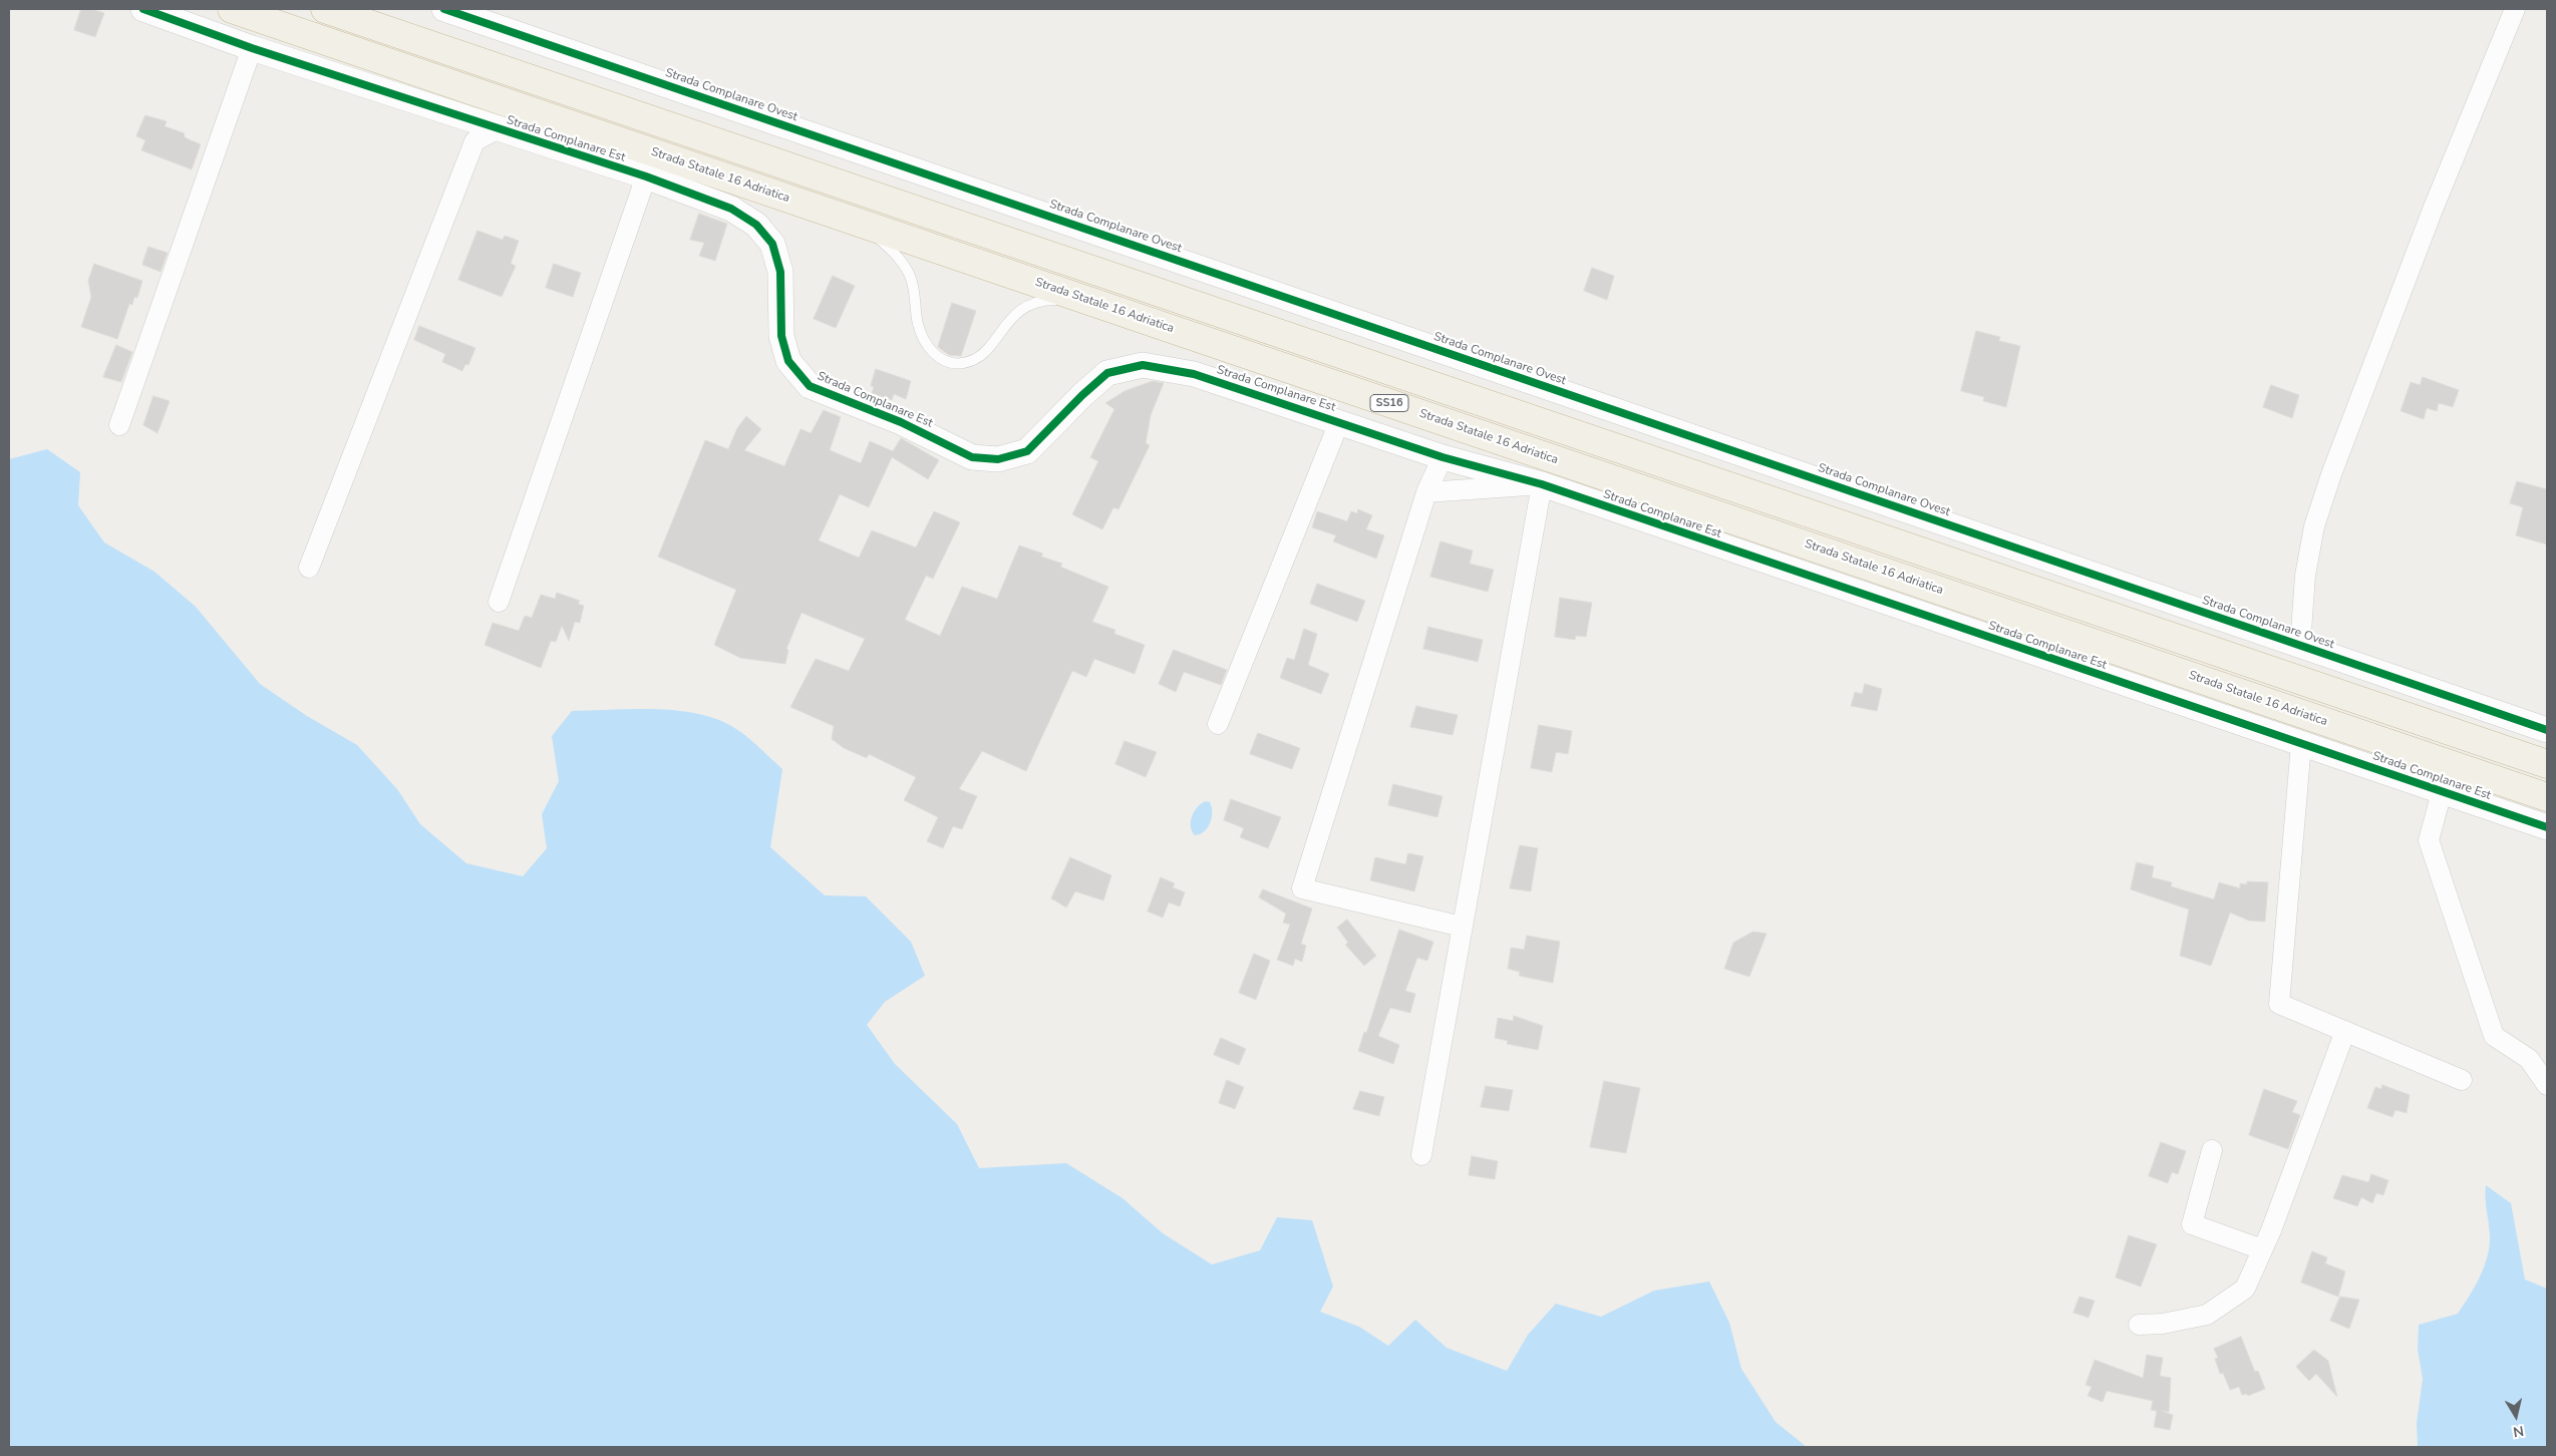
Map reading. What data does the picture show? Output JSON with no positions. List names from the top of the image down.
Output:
{
  "streets": {
    "highway": ["Strada Statale 16 Adriatica", "SS16"],
    "street": ["Strada Complanare Ovest", "Strada Complanare Est"]
  },
  "north": "bottom"
}
